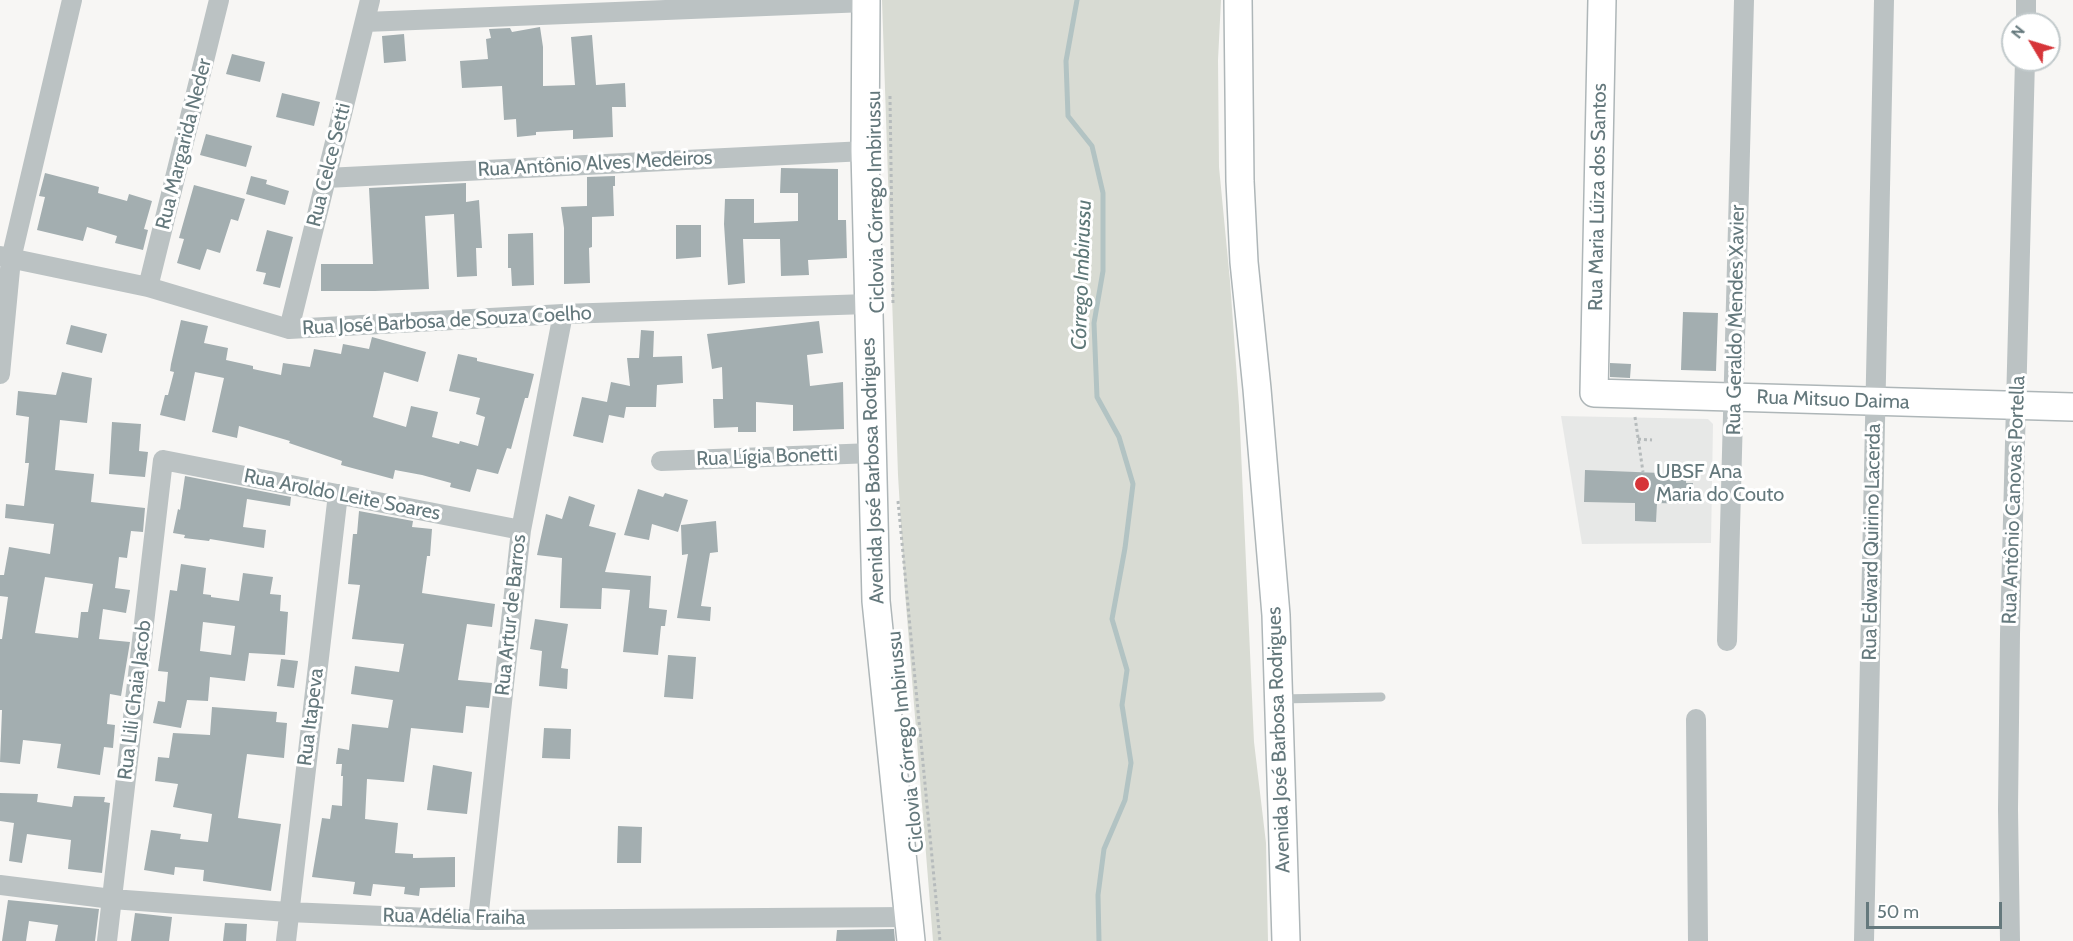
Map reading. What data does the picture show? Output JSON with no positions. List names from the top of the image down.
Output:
{
  "streets": {
    "main road": ["Rua Maria Lúiza dos Santos", "Rua Mitsuo Daima", "Avenida José Barbosa Rodrigues"],
    "street": [
      "Rua Margarida Neder",
      "Rua Antônio Alves Medeiros",
      "Rua Celce Setti",
      "Rua Geraldo Mendes Xavier",
      "Rua José Barbosa de Souza Coelho",
      "Rua Lígia Bonetti",
      "Rua Aroldo Leite Soares",
      "Rua Antônio Canovas Portella",
      "Rua Edward Quirino Lacerda",
      "Rua Artur de Barros",
      "Rua Lili Chaia Jacob",
      "Rua Itapeva",
      "Rua Adélia Fraiha"
    ],
    "path": ["Ciclovia Córrego Imbirussu"]
  },
  "crossings": [
    ["Rua Margarida Neder", "Rua José Barbosa de Souza Coelho"],
    ["Rua Antônio Alves Medeiros", "Rua Celce Setti"],
    ["Rua Antônio Alves Medeiros", "Avenida José Barbosa Rodrigues"],
    ["Rua Celce Setti", "Rua José Barbosa de Souza Coelho"],
    ["Rua Maria Lúiza dos Santos", "Rua Mitsuo Daima"],
    ["Rua Geraldo Mendes Xavier", "Rua Mitsuo Daima"],
    ["Rua José Barbosa de Souza Coelho", "Avenida José Barbosa Rodrigues"],
    ["Rua José Barbosa de Souza Coelho", "Rua Artur de Barros"],
    ["Rua Mitsuo Daima", "Rua Antônio Canovas Portella"],
    ["Rua Mitsuo Daima", "Rua Edward Quirino Lacerda"],
    ["Rua Lígia Bonetti", "Avenida José Barbosa Rodrigues"],
    ["Avenida José Barbosa Rodrigues", "Rua Adélia Fraiha"],
    ["Rua Aroldo Leite Soares", "Rua Artur de Barros"],
    ["Rua Aroldo Leite Soares", "Rua Lili Chaia Jacob"],
    ["Rua Aroldo Leite Soares", "Rua Itapeva"],
    ["Rua Artur de Barros", "Rua Adélia Fraiha"],
    ["Rua Lili Chaia Jacob", "Rua Adélia Fraiha"],
    ["Rua Itapeva", "Rua Adélia Fraiha"]
  ],
  "water": ["Córrego Imbirussu"],
  "places": ["UBSF Ana Maria do Couto"],
  "scale_bar": "50 m",
  "north": "top left"
}
